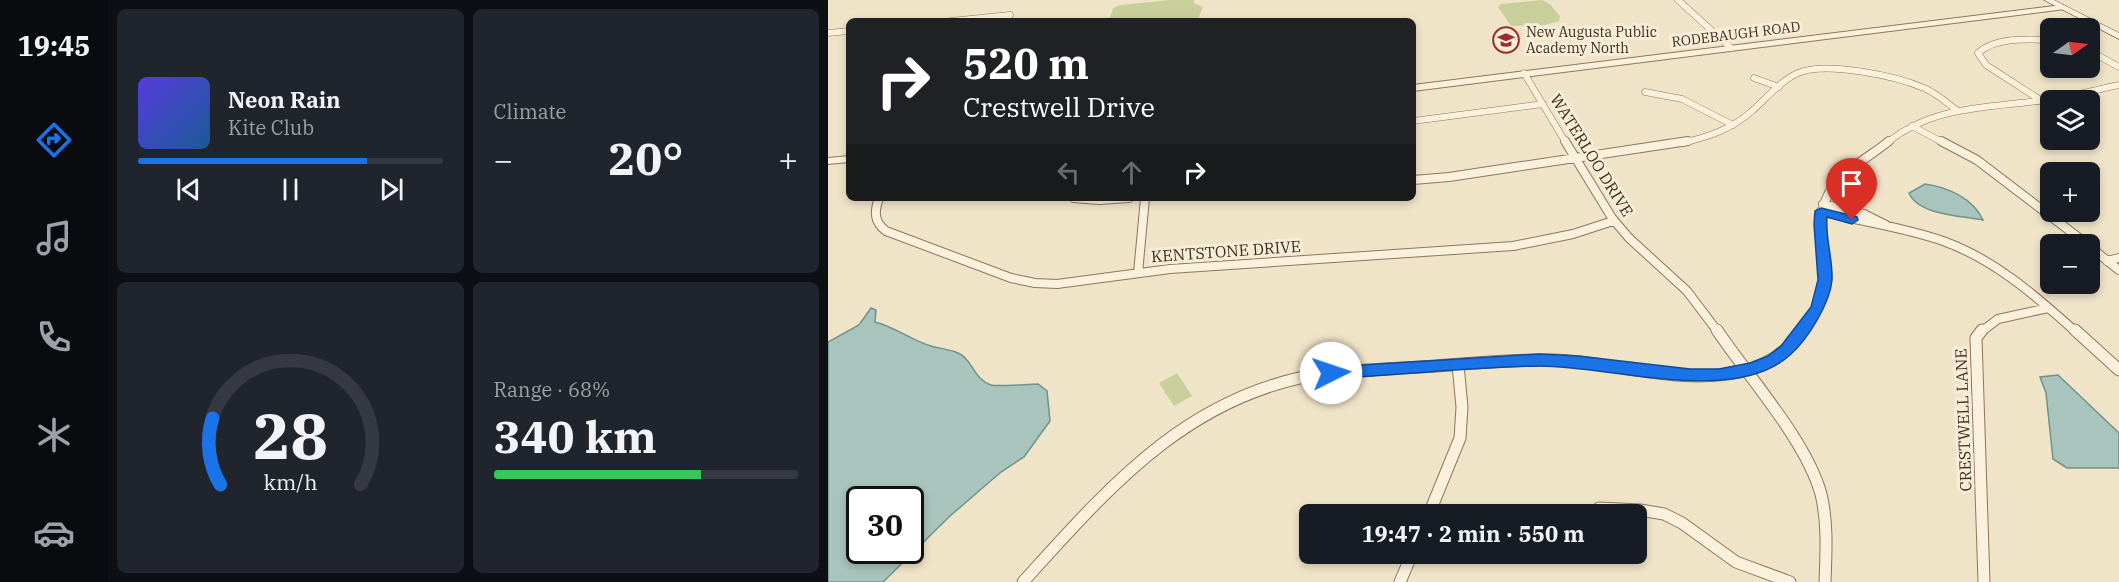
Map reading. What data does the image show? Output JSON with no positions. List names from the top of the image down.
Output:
{
  "streets": {
    "street": [
      "RODEBAUGH ROAD",
      "WATERLOO DRIVE",
      "KENTSTONE DRIVE",
      "CRESTWELL LANE"
    ]
  },
  "crossings": [
    ["RODEBAUGH ROAD", "WATERLOO DRIVE"],
    ["WATERLOO DRIVE", "KENTSTONE DRIVE"]
  ],
  "places": {
    "school or university": ["New Augusta Public Academy North"]
  },
  "north": "right",
  "page": {
    "tabs": "19:45",
    "tile": [
      "Climate",
      ["Range · 68%", "340 km"]
    ],
    "map_buttons": ["+", "−"],
    "turn": ["520 m", "Crestwell Drive"],
    "song": ["Neon Rain", "Kite Club"],
    "heat": ["−", "20°", "+"],
    "limit": "30",
    "trip": "19:47 · 2 min · 550 m",
    "gauge": ["28", "km/h"]
  }
}
